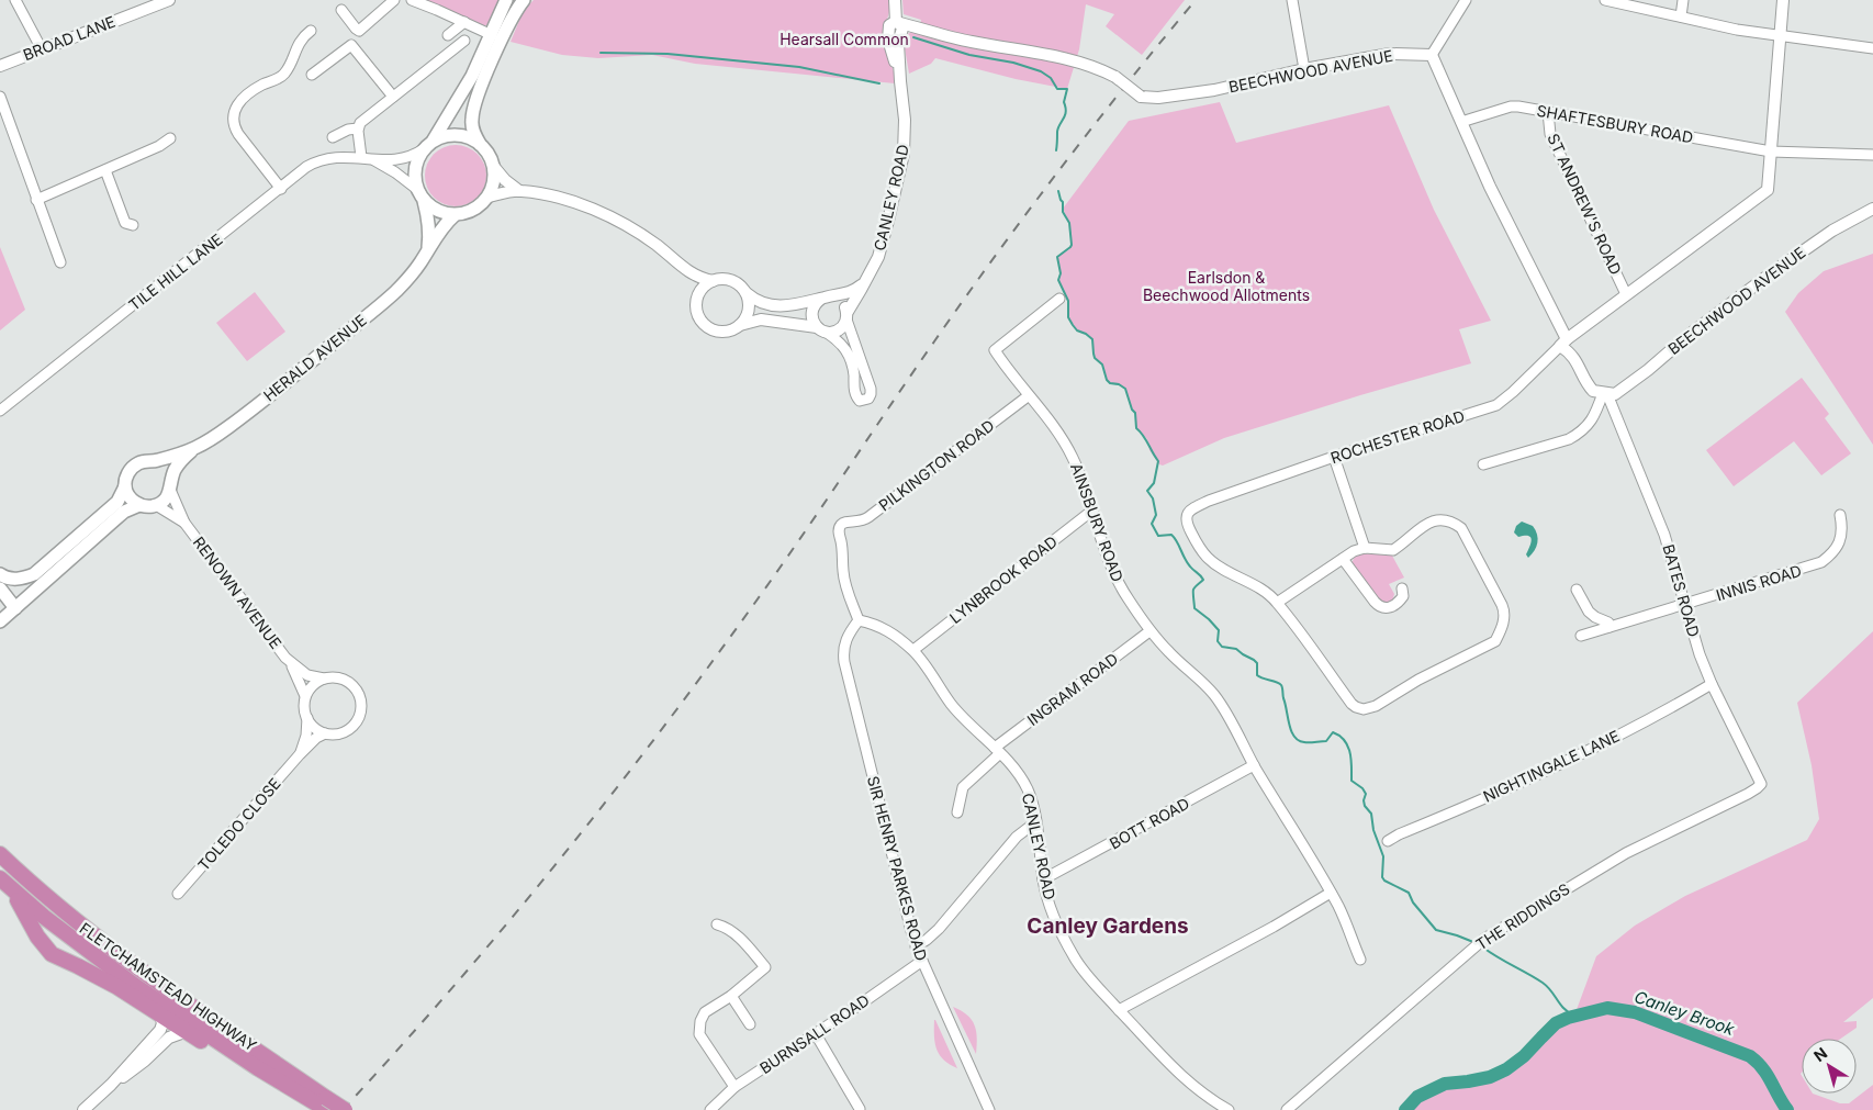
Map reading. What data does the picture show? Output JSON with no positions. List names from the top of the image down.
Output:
{
  "streets": {
    "highway": ["FLETCHAMSTEAD HIGHWAY"],
    "main road": ["HERALD AVENUE"],
    "street": [
      "BROAD LANE",
      "BEECHWOOD AVENUE",
      "SHAFTESBURY ROAD",
      "CANLEY ROAD",
      "ST ANDREW'S ROAD",
      "TILE HILL LANE",
      "ROCHESTER ROAD",
      "PILKINGTON ROAD",
      "AINSBURY ROAD",
      "LYNBROOK ROAD",
      "INNIS ROAD",
      "BATES ROAD",
      "RENOWN AVENUE",
      "INGRAM ROAD",
      "NIGHTINGALE LANE",
      "BOTT ROAD",
      "TOLEDO CLOSE",
      "SIR HENRY PARKES ROAD",
      "THE RIDDINGS",
      "BURNSALL ROAD"
    ]
  },
  "crossings": [
    ["BEECHWOOD AVENUE", "CANLEY ROAD"],
    ["BEECHWOOD AVENUE", "BATES ROAD"],
    ["SHAFTESBURY ROAD", "ST ANDREW'S ROAD"],
    ["SHAFTESBURY ROAD", "ROCHESTER ROAD"],
    ["CANLEY ROAD", "PILKINGTON ROAD"],
    ["CANLEY ROAD", "LYNBROOK ROAD"],
    ["CANLEY ROAD", "INGRAM ROAD"],
    ["CANLEY ROAD", "BOTT ROAD"],
    ["CANLEY ROAD", "SIR HENRY PARKES ROAD"],
    ["ST ANDREW'S ROAD", "ROCHESTER ROAD"],
    ["TILE HILL LANE", "HERALD AVENUE"],
    ["HERALD AVENUE", "RENOWN AVENUE"],
    ["PILKINGTON ROAD", "AINSBURY ROAD"],
    ["PILKINGTON ROAD", "SIR HENRY PARKES ROAD"],
    ["AINSBURY ROAD", "LYNBROOK ROAD"],
    ["AINSBURY ROAD", "INGRAM ROAD"],
    ["AINSBURY ROAD", "BOTT ROAD"],
    ["INNIS ROAD", "BATES ROAD"],
    ["BATES ROAD", "NIGHTINGALE LANE"],
    ["BATES ROAD", "THE RIDDINGS"],
    ["RENOWN AVENUE", "TOLEDO CLOSE"],
    ["SIR HENRY PARKES ROAD", "BURNSALL ROAD"]
  ],
  "districts": ["Canley Gardens"],
  "water": ["Canley Brook"],
  "parks": ["Hearsall Common", "Earlsdon & Beechwood Allotments"],
  "north": "top left"
}
